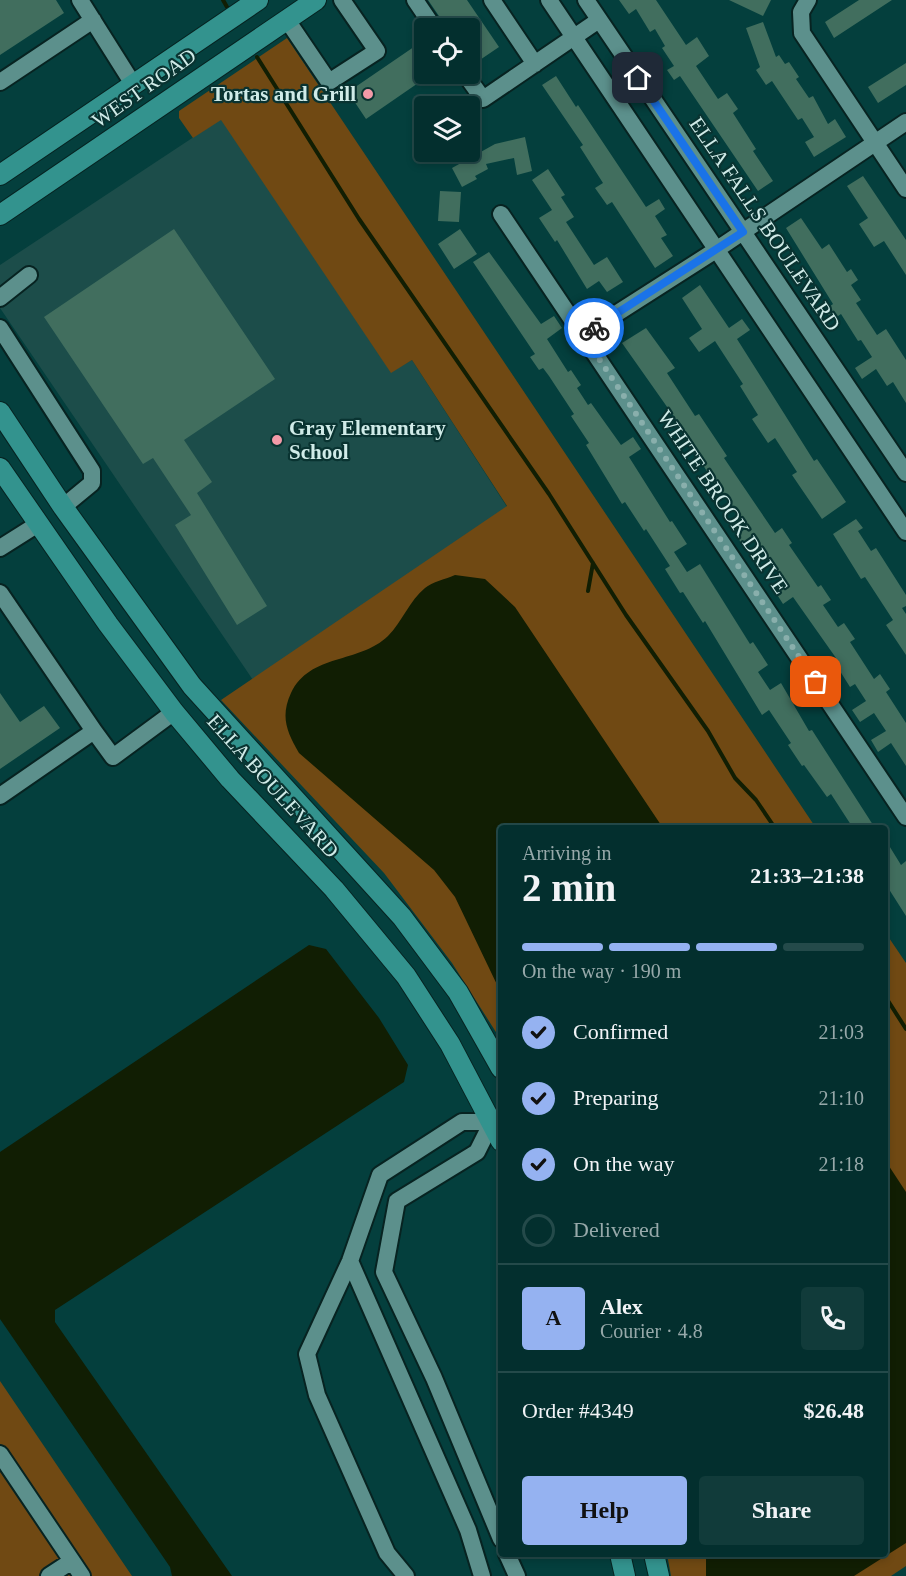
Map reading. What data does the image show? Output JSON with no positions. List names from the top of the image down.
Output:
{
  "streets": {
    "main road": ["WEST ROAD", "ELLA BOULEVARD"],
    "street": ["ELLA FALLS BOULEVARD", "WHITE BROOK DRIVE"]
  },
  "places": ["Tortas and Grill", "Gray Elementary School"],
  "page": {
    "heading": ["2 min", "Arriving in", "21:33–21:38"],
    "panel": [
      "Alex",
      "Courier · 4.8",
      "Order #4349",
      "$26.48"
    ],
    "bar": "On the way · 190 m",
    "list": [
      ["Confirmed", "21:03"],
      ["Preparing", "21:10"],
      ["On the way", "21:18"],
      "Delivered"
    ],
    "round": "A",
    "buttons": ["Help", "Share"]
  }
}
